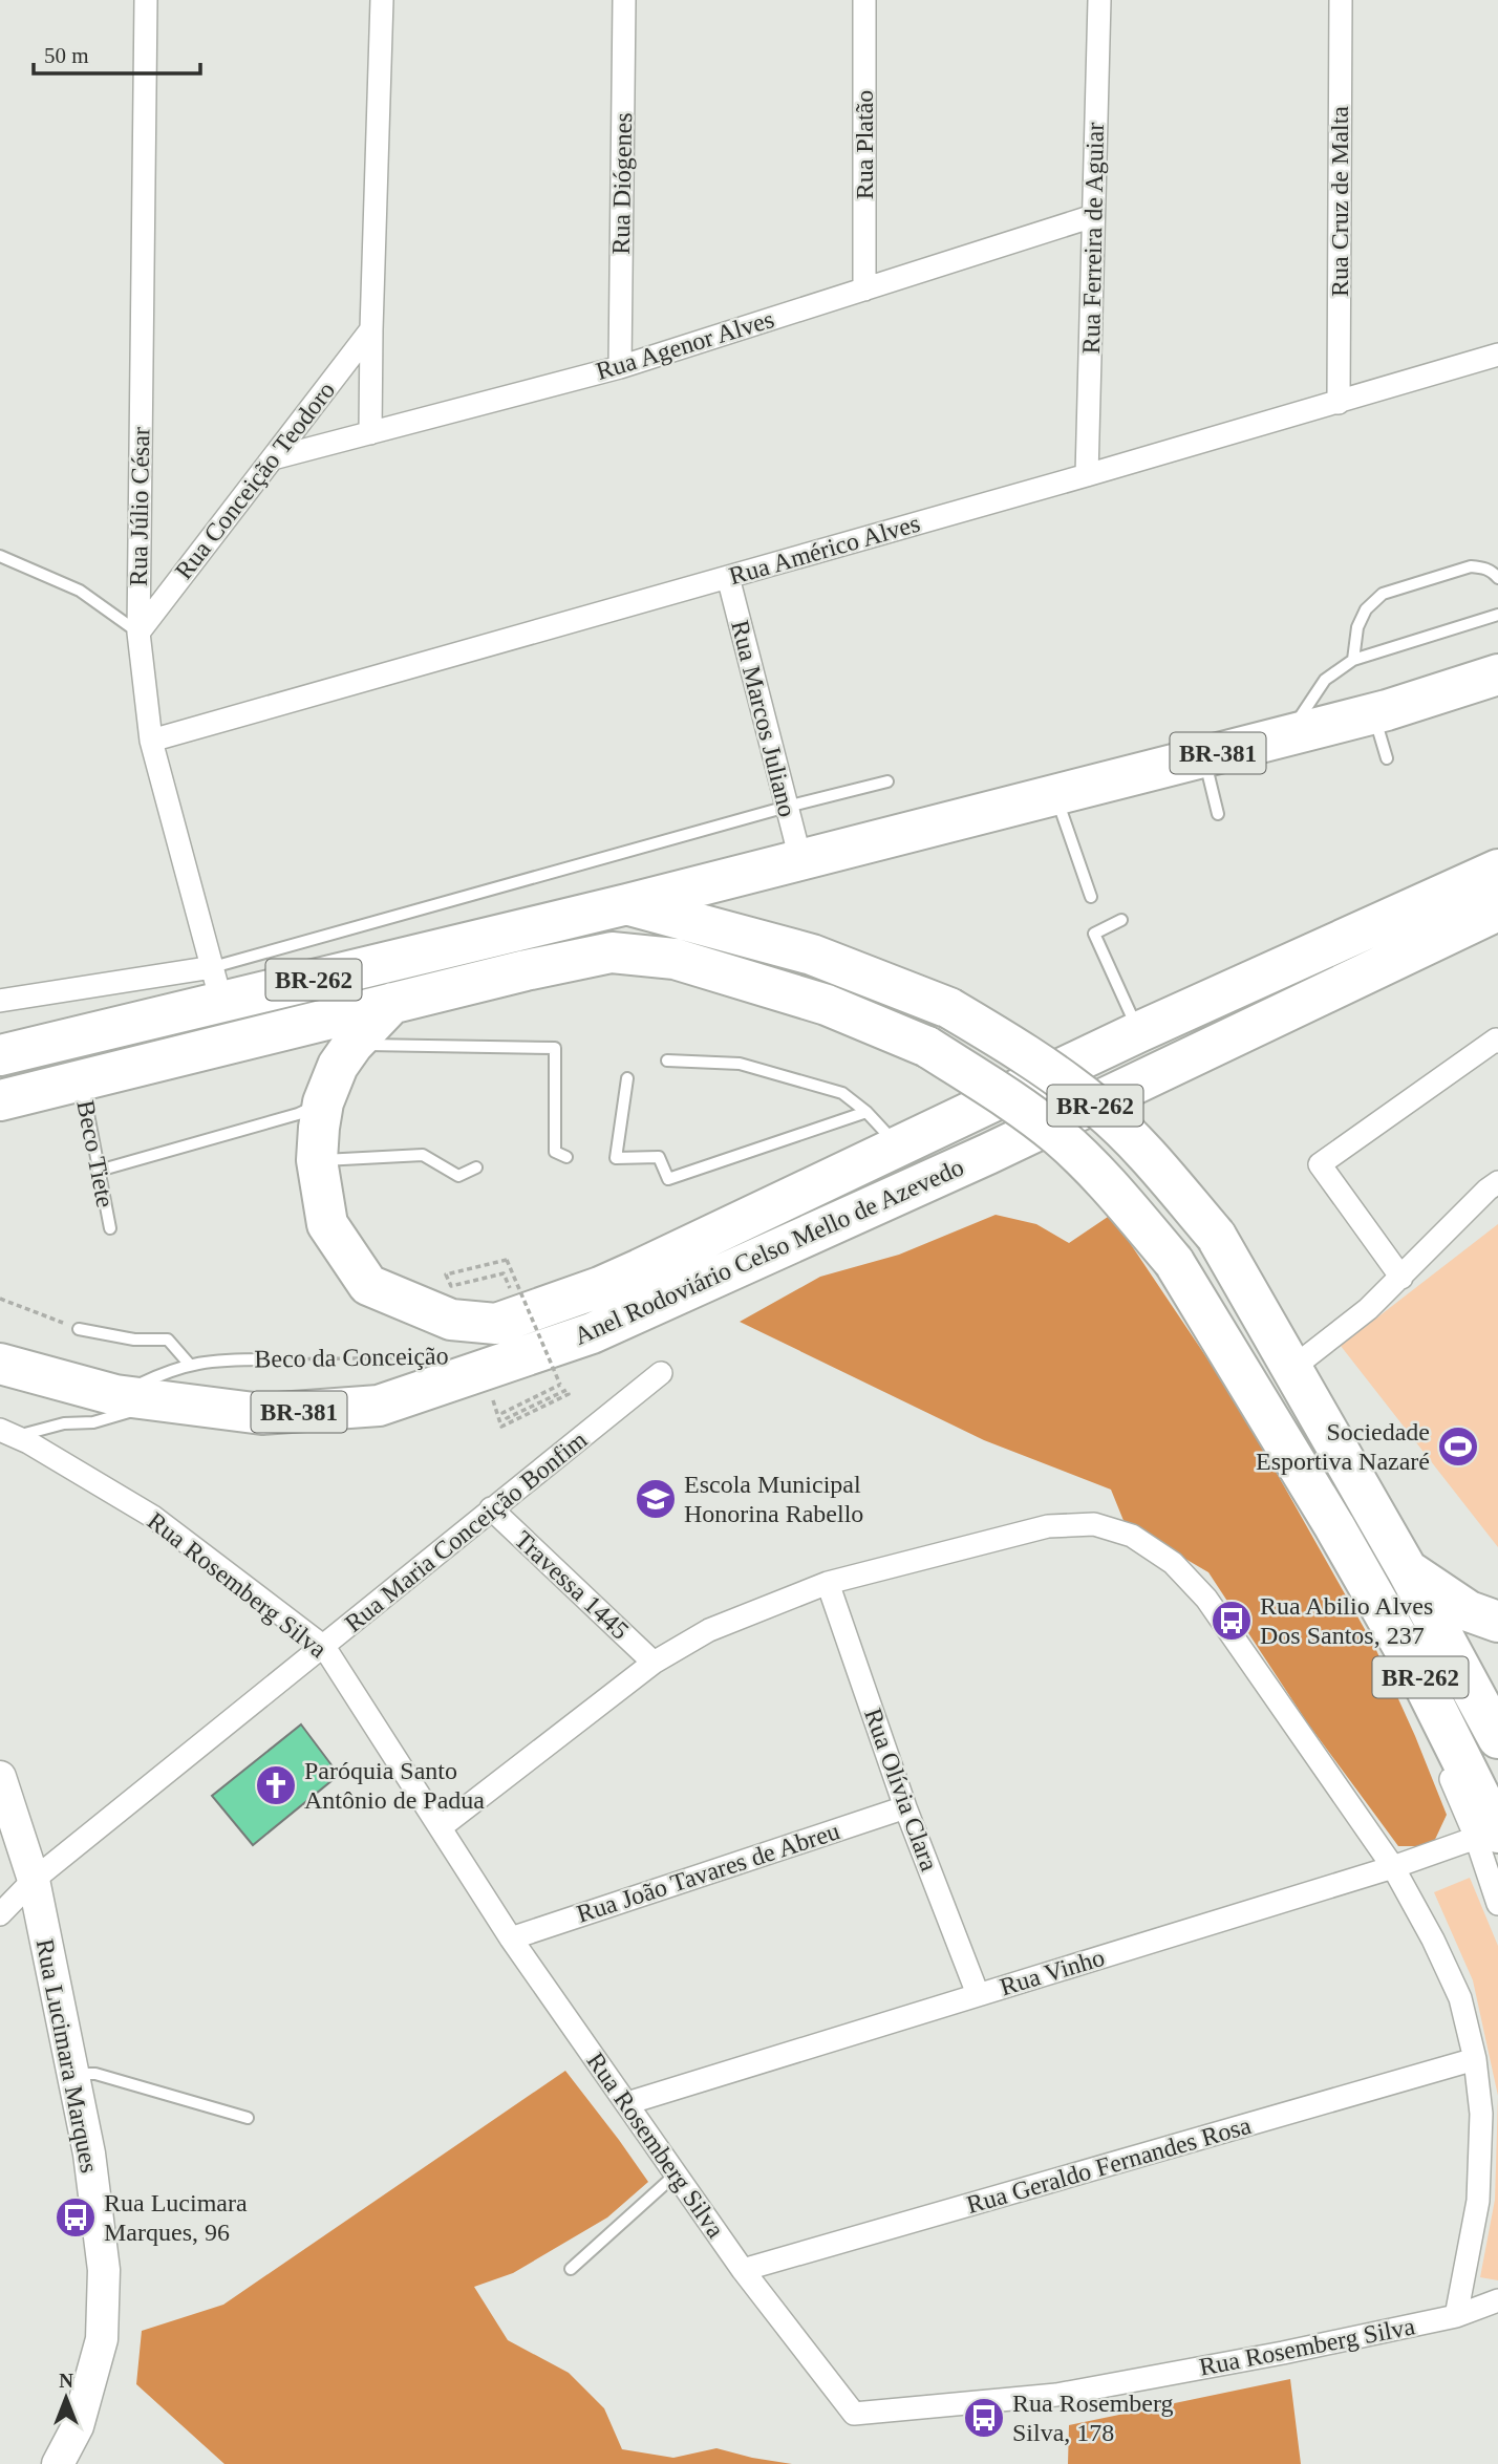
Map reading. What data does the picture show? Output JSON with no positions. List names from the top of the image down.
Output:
{
  "streets": {
    "highway": ["BR-381", "BR-262", "Anel Rodoviário Celso Mello de Azevedo"],
    "street": [
      "Rua Platão",
      "Rua Diógenes",
      "Rua Cruz de Malta",
      "Rua Ferreira de Aguiar",
      "Rua Agenor Alves",
      "Rua Conceição Teodoro",
      "Rua Júlio César",
      "Rua Américo Alves",
      "Rua Marcos Juliano",
      "Rua Maria Conceição Bonfim",
      "Rua Rosemberg Silva",
      "Travessa 1445",
      "Rua Olívia Clara",
      "Rua João Tavares de Abreu",
      "Rua Vinho",
      "Rua Lucimara Marques",
      "Rua Geraldo Fernandes Rosa"
    ],
    "lane": ["Beco Tiete", "Beco da Conceição"]
  },
  "crossings": [
    ["Rua Platão", "Rua Agenor Alves"],
    ["Rua Diógenes", "Rua Agenor Alves"],
    ["Rua Cruz de Malta", "Rua Américo Alves"],
    ["Rua Ferreira de Aguiar", "Rua Agenor Alves"],
    ["Rua Ferreira de Aguiar", "Rua Américo Alves"],
    ["Rua Agenor Alves", "Rua Conceição Teodoro"],
    ["Rua Conceição Teodoro", "Rua Júlio César"],
    ["Rua Júlio César", "Rua Américo Alves"],
    ["Rua Júlio César", "BR-262"],
    ["Rua Américo Alves", "Rua Marcos Juliano"],
    ["Rua Marcos Juliano", "BR-381"],
    ["BR-381", "BR-262"],
    ["BR-262", "Beco Tiete"],
    ["BR-262", "Rua Vinho"],
    ["Anel Rodoviário Celso Mello de Azevedo", "Beco da Conceição"],
    ["Rua Maria Conceição Bonfim", "Rua Rosemberg Silva"],
    ["Rua Maria Conceição Bonfim", "Travessa 1445"],
    ["Rua Maria Conceição Bonfim", "Rua Lucimara Marques"],
    ["Rua Rosemberg Silva", "Rua João Tavares de Abreu"],
    ["Rua Rosemberg Silva", "Rua Vinho"],
    ["Rua Rosemberg Silva", "Rua Geraldo Fernandes Rosa"],
    ["Rua Olívia Clara", "Rua João Tavares de Abreu"],
    ["Rua Olívia Clara", "Rua Vinho"]
  ],
  "places": {
    "sports": ["Sociedade Esportiva Nazaré"],
    "school or university": ["Escola Municipal Honorina Rabello"],
    "bus stop": ["Rua Abilio Alves Dos Santos, 237", "Rua Lucimara Marques, 96", "Rua Rosemberg Silva, 178"],
    "church": ["Paróquia Santo Antônio de Padua"]
  },
  "scale_bar": "50 m",
  "north": "top"
}
